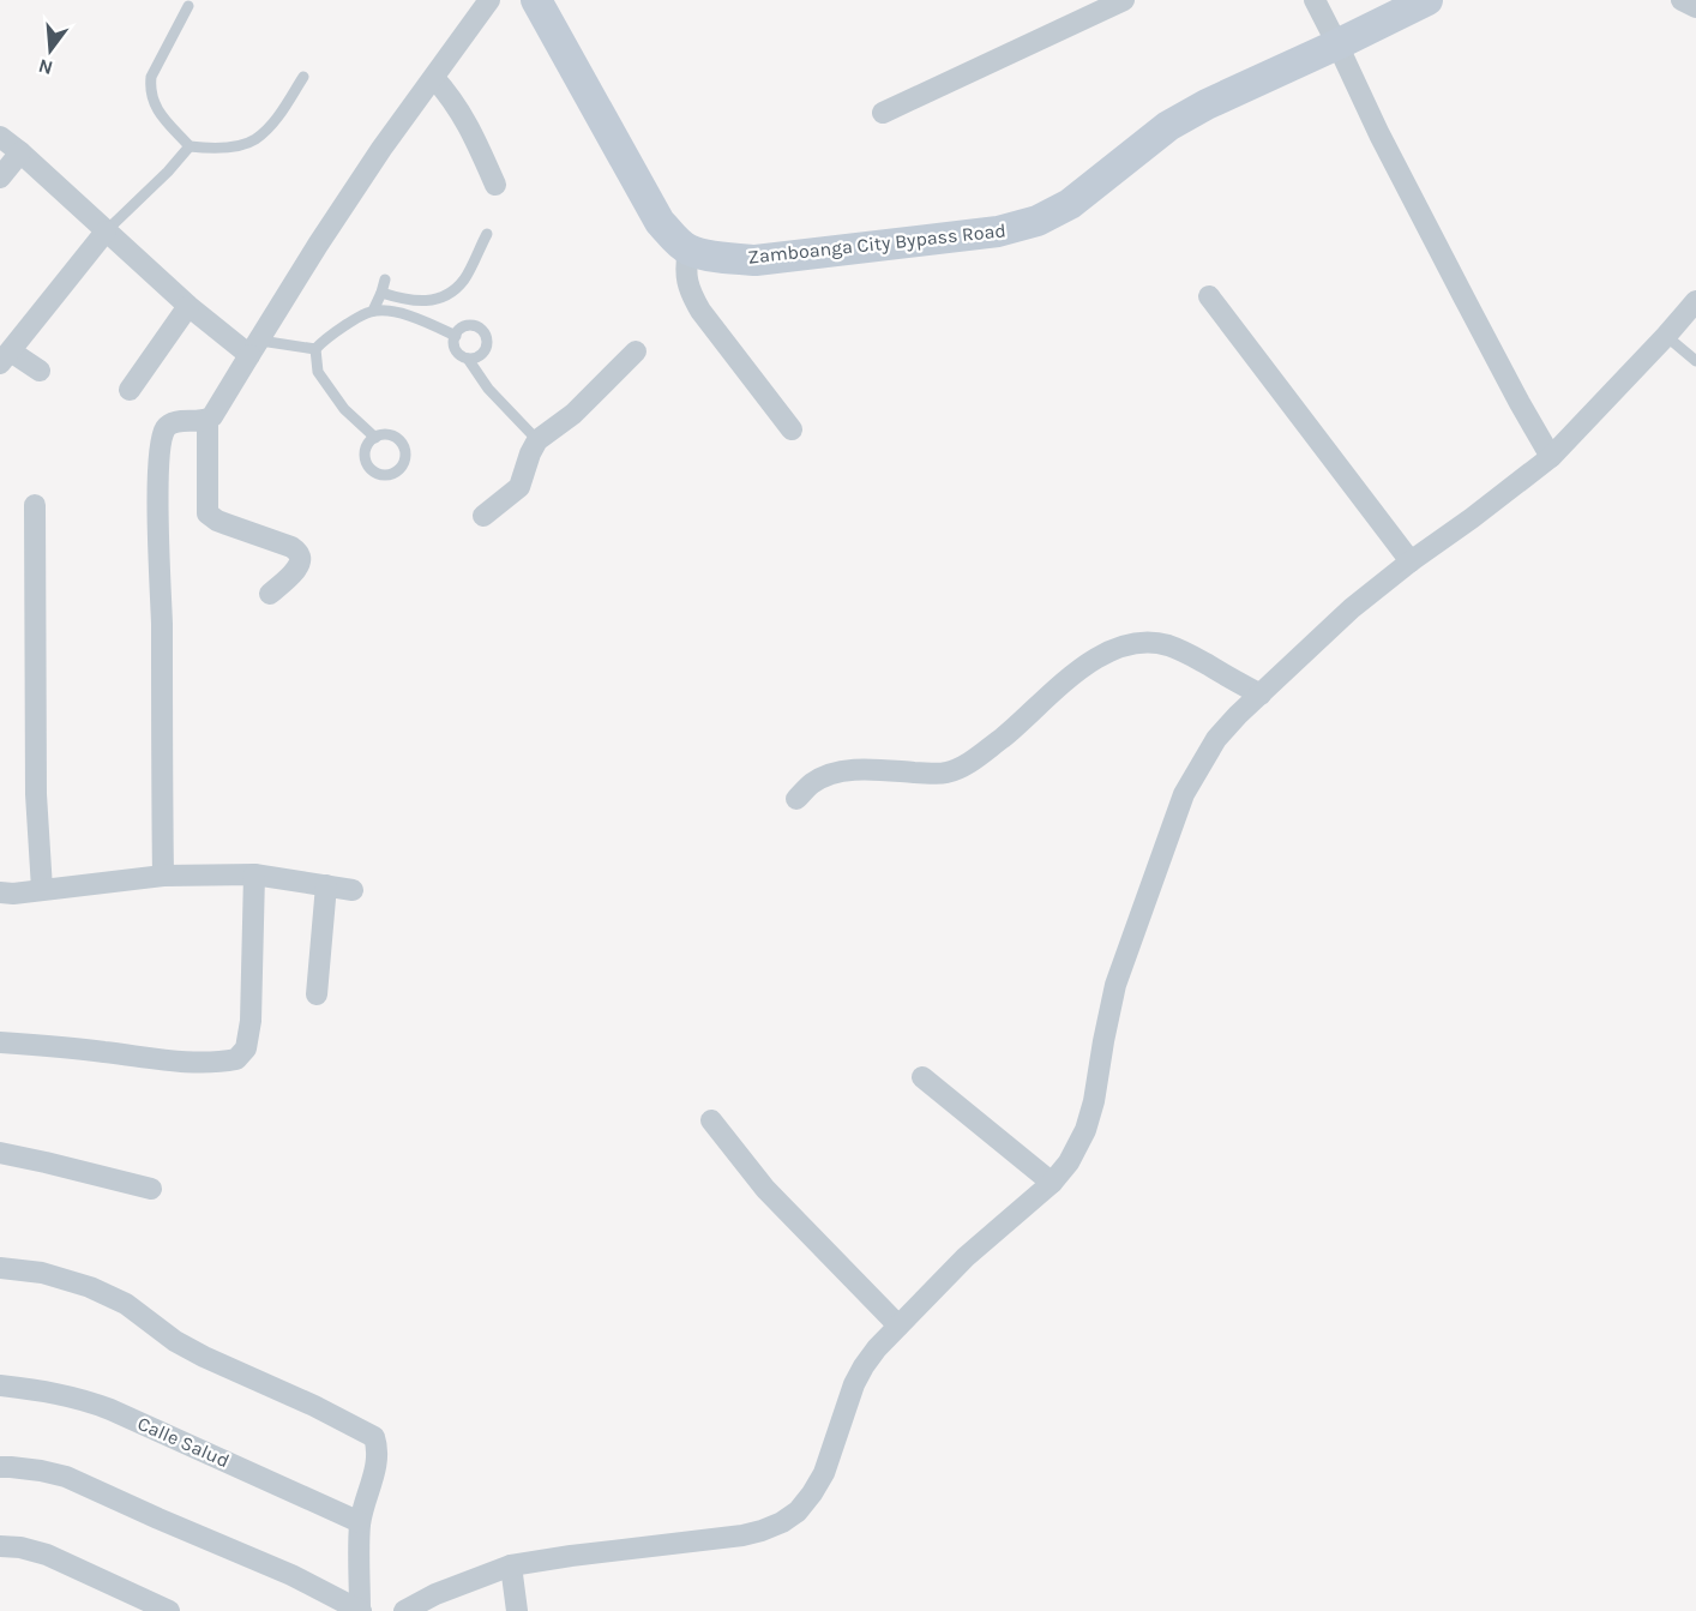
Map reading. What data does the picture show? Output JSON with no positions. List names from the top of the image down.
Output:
{
  "streets": {
    "main road": ["Zamboanga City Bypass Road"],
    "street": ["Calle Salud"]
  },
  "north": "bottom"
}
